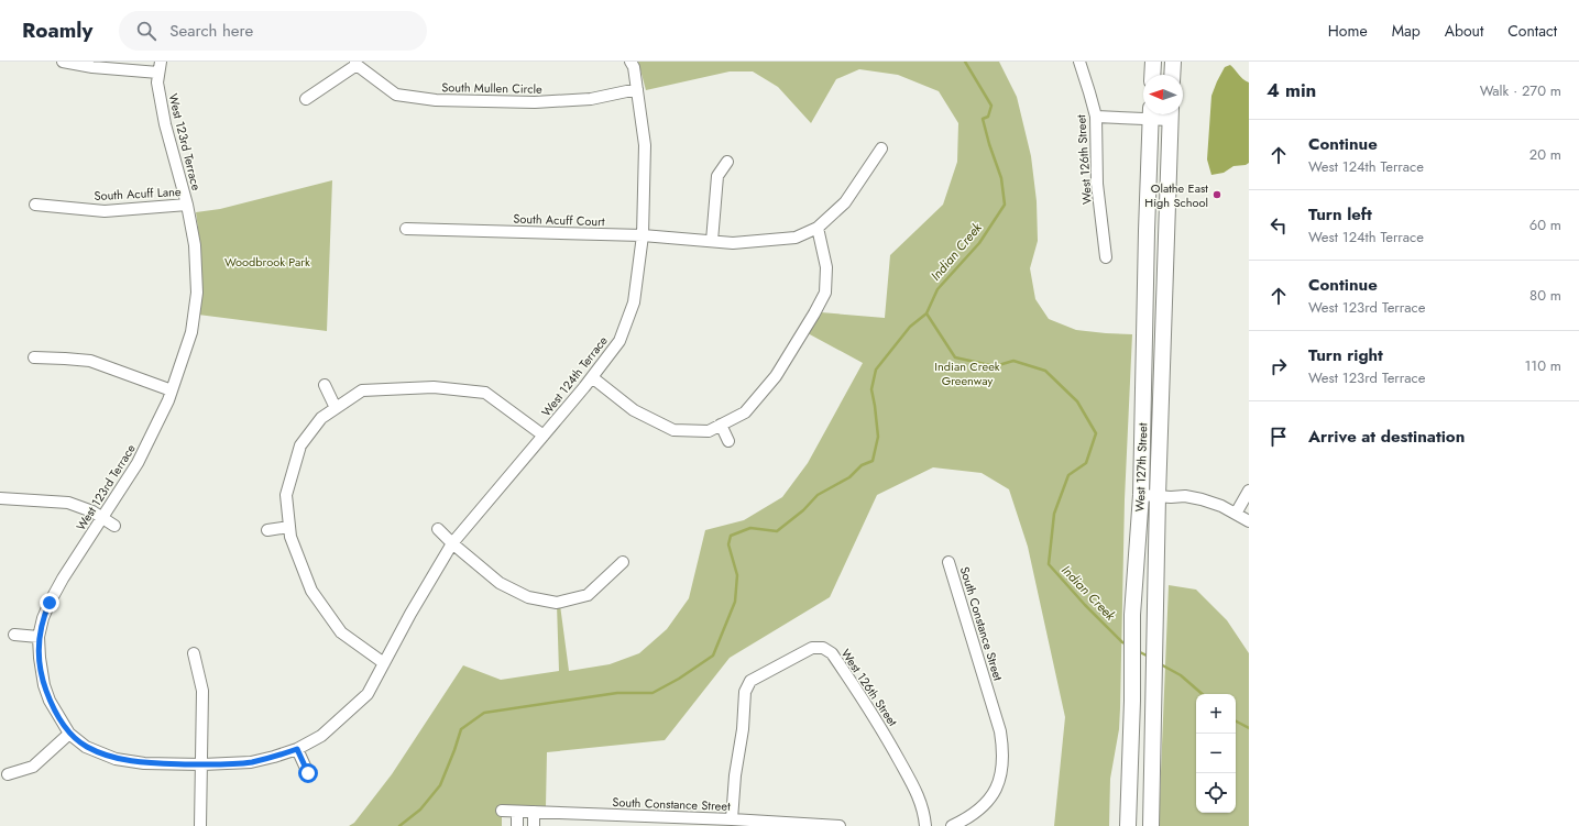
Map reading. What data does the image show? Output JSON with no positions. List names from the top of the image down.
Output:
{
  "streets": {
    "main road": ["West 127th Street"],
    "street": [
      "South Mullen Circle",
      "West 123rd Terrace",
      "West 126th Street",
      "South Acuff Lane",
      "South Acuff Court",
      "West 124th Terrace",
      "South Constance Street"
    ]
  },
  "crossings": [
    ["South Mullen Circle", "West 124th Terrace"],
    ["West 123rd Terrace", "South Acuff Lane"],
    ["West 123rd Terrace", "West 124th Terrace"],
    ["West 126th Street", "South Constance Street"],
    ["South Acuff Court", "West 124th Terrace"]
  ],
  "water": ["Indian Creek"],
  "parks": ["Woodbrook Park", "Indian Creek Greenway"],
  "places": ["Olathe East High School"],
  "north": "left",
  "page": {
    "header": "Roamly",
    "search": "Search here",
    "nav": [
      "Home",
      "Map",
      "About",
      "Contact"
    ],
    "heading": ["4 min", "Walk · 270 m"],
    "list": [
      ["Continue", "West 124th Terrace", "20 m"],
      ["Turn left", "West 124th Terrace", "60 m"],
      ["Continue", "West 123rd Terrace", "80 m"],
      ["Turn right", "West 123rd Terrace", "110 m"],
      "Arrive at destination"
    ],
    "map_buttons": ["+", "−"]
  }
}
